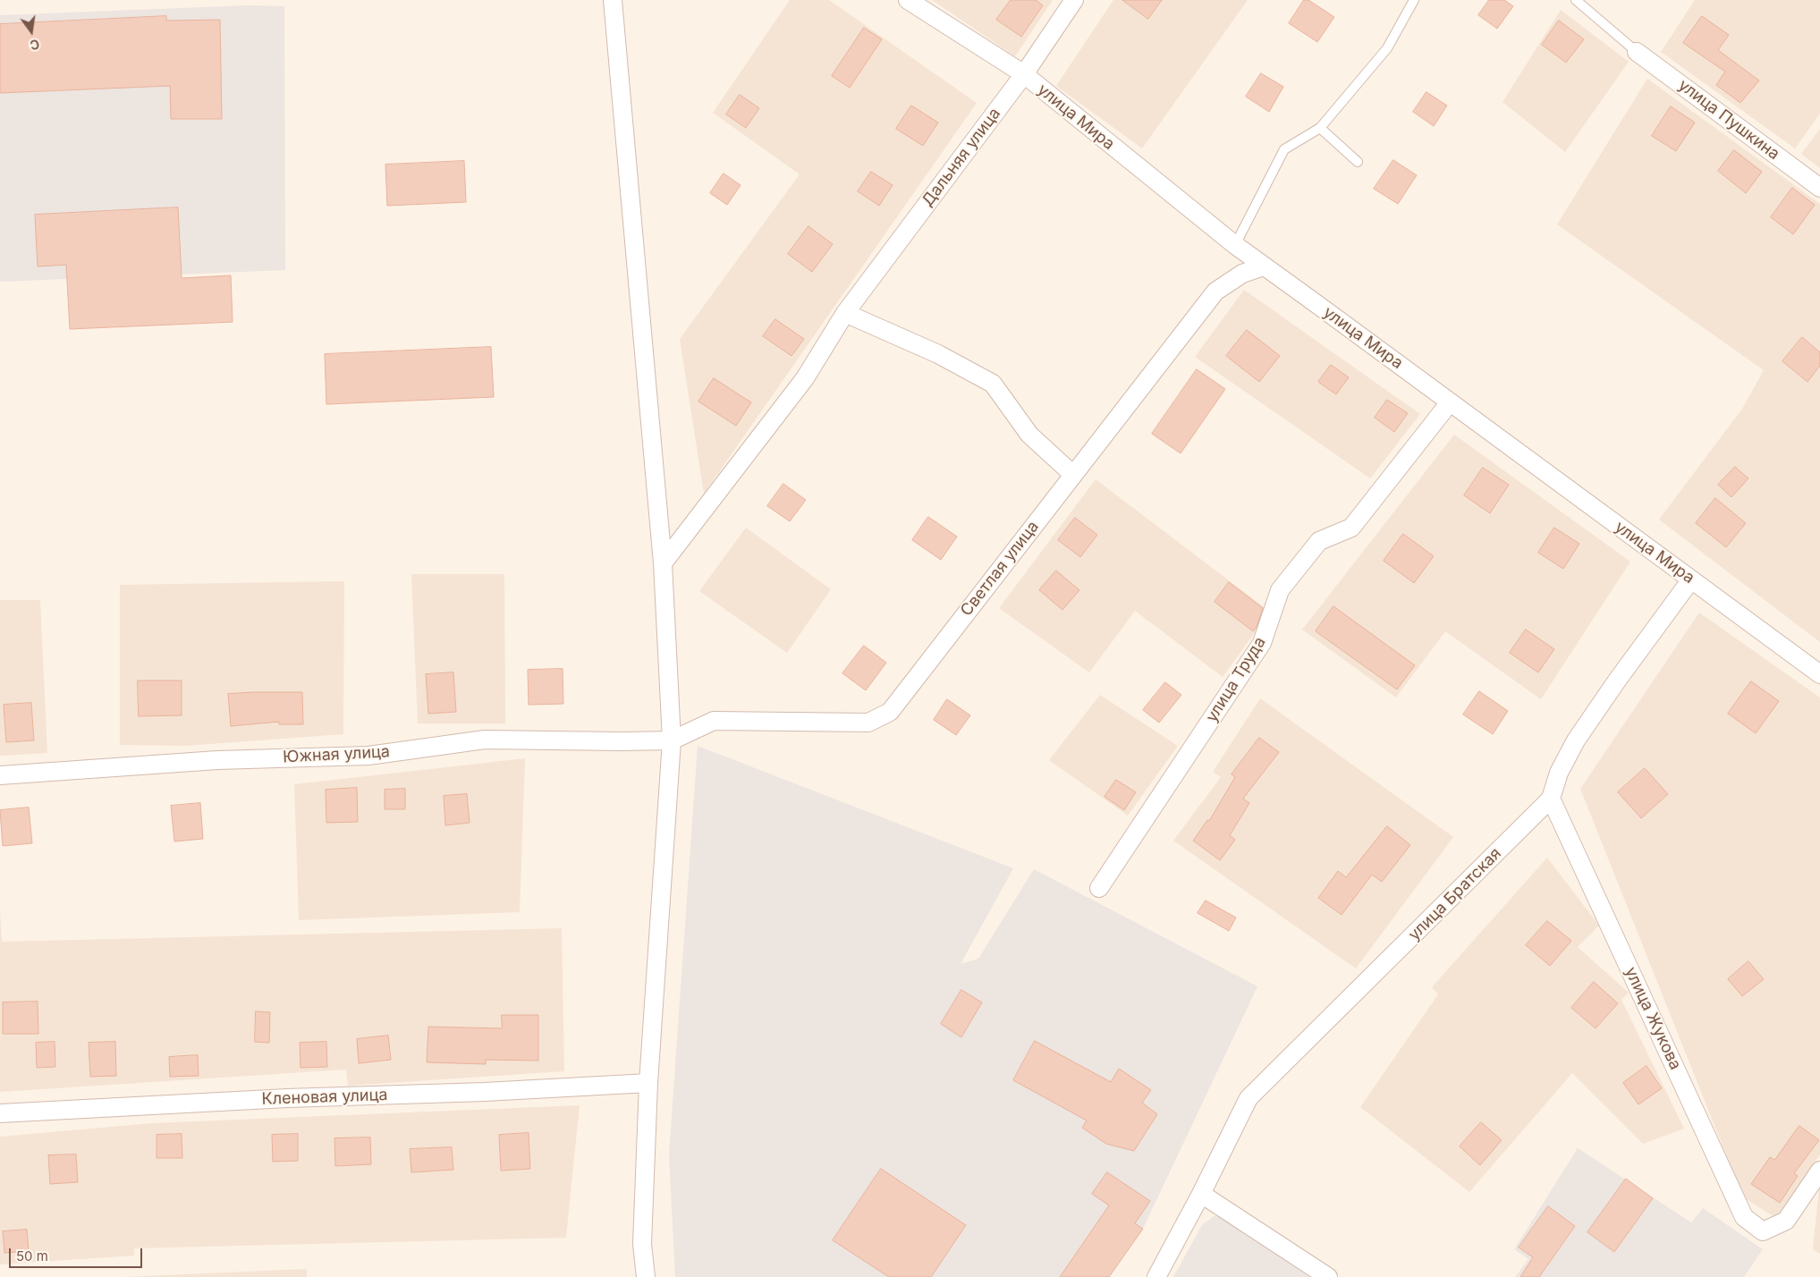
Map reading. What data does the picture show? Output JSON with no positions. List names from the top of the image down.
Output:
{
  "streets": {
    "street": [
      "улица Мира",
      "улица Пушкина",
      "Дальняя улица",
      "Светлая улица",
      "улица Труда",
      "Южная улица",
      "улица Братская",
      "улица Жукова",
      "Кленовая улица"
    ]
  },
  "crossings": [
    ["улица Мира", "Дальняя улица"],
    ["улица Мира", "Светлая улица"],
    ["улица Мира", "улица Труда"],
    ["улица Мира", "улица Братская"],
    ["Светлая улица", "Южная улица"],
    ["улица Братская", "улица Жукова"]
  ],
  "scale_bar": "50 m",
  "north": "bottom"
}
